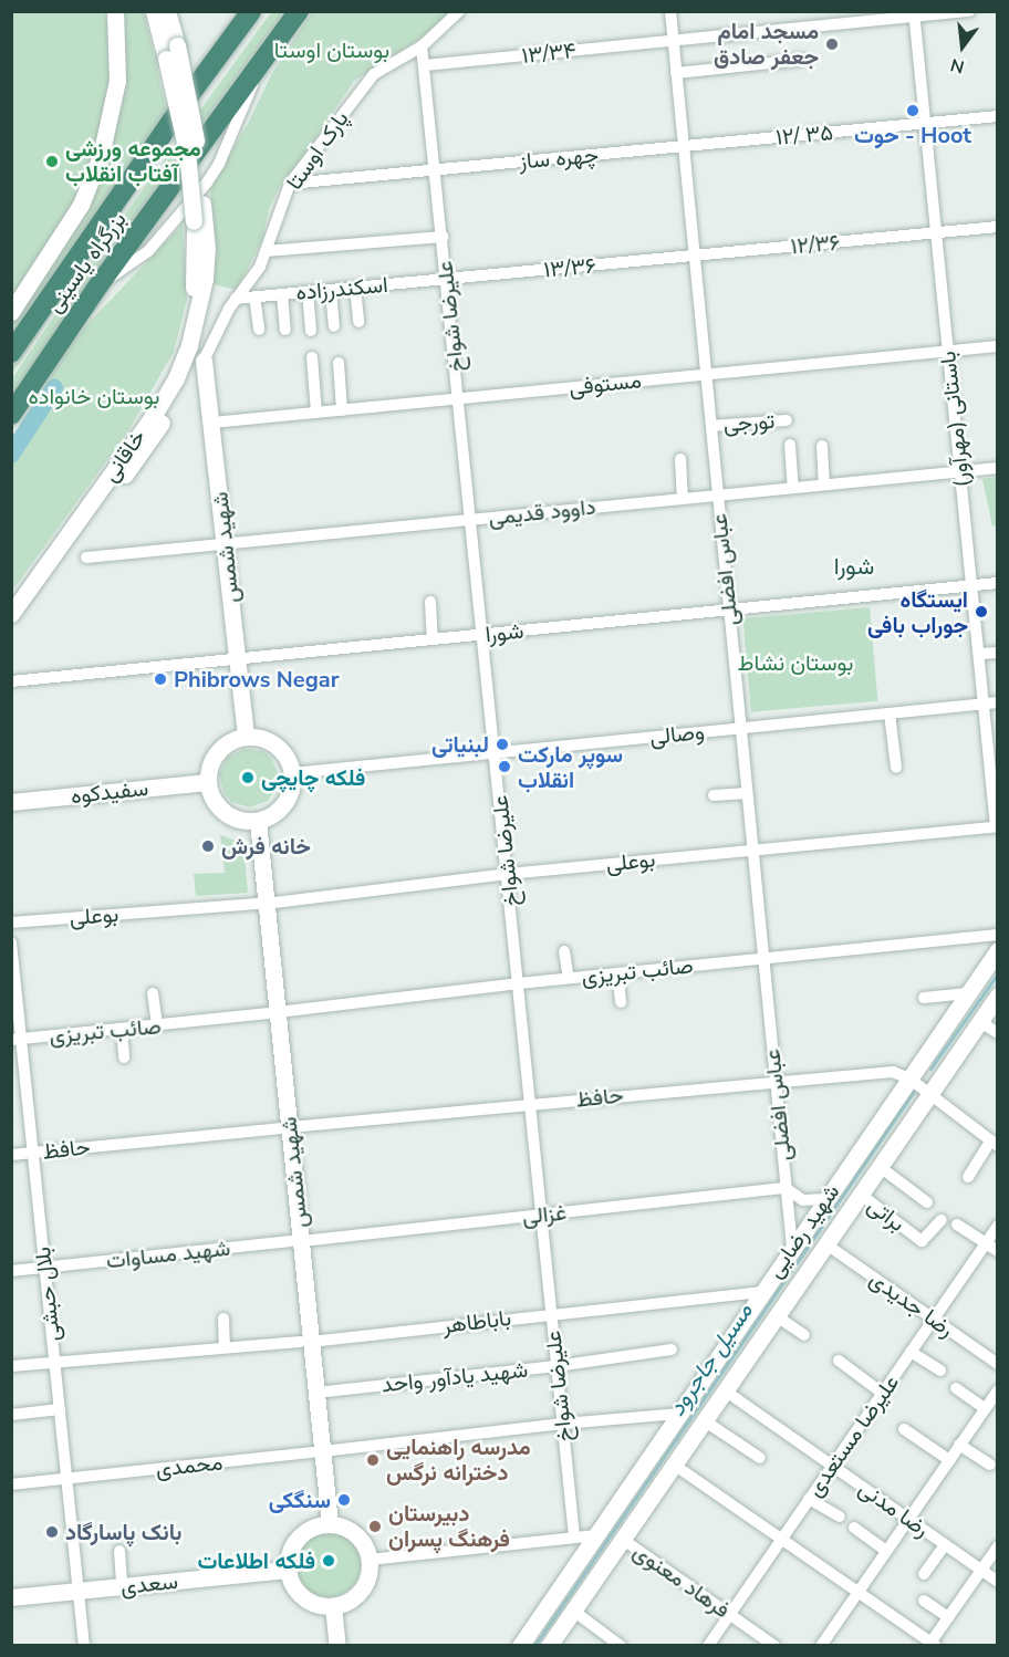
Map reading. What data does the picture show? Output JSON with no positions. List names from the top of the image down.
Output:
{
  "streets": {
    "highway": ["بزرگراه یاسینی"],
    "main road": [
      "خاقانی",
      "شهید شمس",
      "سفیدکوه",
      "شهید رضایی",
      "سعدی"
    ],
    "street": [
      "۱۳/۳۴",
      "۱۲/ ۳۵",
      "پارک اوستا",
      "چهره ساز",
      "۱۲/۳۶",
      "۱۳/۳۶",
      "اسکندرزاده",
      "علیرضا شواخ",
      "مستوفی",
      "باستانی (مهرآور)",
      "تورجی",
      "داوود قدیمی",
      "عباس افضلی",
      "شورا",
      "وصالی",
      "بوعلی",
      "صائب تبریزی",
      "حافظ",
      "غزالی",
      "براتی",
      "شهید مساوات",
      "بلال حبشی",
      "رضا جدیدی",
      "باباطاهر",
      "شهید یادآور واحد",
      "علیرضا مستعدی",
      "محمدی",
      "رضا مدنی",
      "فرهاد معنوی"
    ]
  },
  "crossings": [
    ["۱۳/۳۴", "علیرضا شواخ"],
    ["۱۳/۳۴", "باستانی (مهرآور)"],
    ["۱۳/۳۴", "عباس افضلی"],
    ["۱۲/ ۳۵", "چهره ساز"],
    ["۱۲/ ۳۵", "باستانی (مهرآور)"],
    ["۱۲/ ۳۵", "عباس افضلی"],
    ["پارک اوستا", "چهره ساز"],
    ["پارک اوستا", "اسکندرزاده"],
    ["پارک اوستا", "علیرضا شواخ"],
    ["پارک اوستا", "شهید شمس"],
    ["چهره ساز", "علیرضا شواخ"],
    ["چهره ساز", "عباس افضلی"],
    ["۱۲/۳۶", "۱۳/۳۶"],
    ["۱۲/۳۶", "باستانی (مهرآور)"],
    ["۱۲/۳۶", "عباس افضلی"],
    ["۱۳/۳۶", "اسکندرزاده"],
    ["۱۳/۳۶", "علیرضا شواخ"],
    ["۱۳/۳۶", "عباس افضلی"],
    ["اسکندرزاده", "علیرضا شواخ"],
    ["علیرضا شواخ", "مستوفی"],
    ["علیرضا شواخ", "داوود قدیمی"],
    ["علیرضا شواخ", "شورا"],
    ["علیرضا شواخ", "وصالی"],
    ["علیرضا شواخ", "بوعلی"],
    ["علیرضا شواخ", "صائب تبریزی"],
    ["علیرضا شواخ", "حافظ"],
    ["علیرضا شواخ", "غزالی"],
    ["علیرضا شواخ", "باباطاهر"],
    ["علیرضا شواخ", "شهید یادآور واحد"],
    ["علیرضا شواخ", "محمدی"],
    ["مستوفی", "باستانی (مهرآور)"],
    ["مستوفی", "شهید شمس"],
    ["مستوفی", "عباس افضلی"],
    ["باستانی (مهرآور)", "داوود قدیمی"],
    ["باستانی (مهرآور)", "شورا"],
    ["باستانی (مهرآور)", "وصالی"],
    ["باستانی (مهرآور)", "بوعلی"],
    ["تورجی", "عباس افضلی"],
    ["داوود قدیمی", "شهید شمس"],
    ["داوود قدیمی", "عباس افضلی"],
    ["شهید شمس", "شورا"],
    ["شهید شمس", "وصالی"],
    ["شهید شمس", "سفیدکوه"],
    ["شهید شمس", "بوعلی"],
    ["شهید شمس", "صائب تبریزی"],
    ["شهید شمس", "حافظ"],
    ["شهید شمس", "غزالی"],
    ["شهید شمس", "شهید مساوات"],
    ["شهید شمس", "باباطاهر"],
    ["شهید شمس", "شهید یادآور واحد"],
    ["شهید شمس", "محمدی"],
    ["شهید شمس", "سعدی"],
    ["عباس افضلی", "شورا"],
    ["عباس افضلی", "وصالی"],
    ["عباس افضلی", "بوعلی"],
    ["عباس افضلی", "صائب تبریزی"],
    ["عباس افضلی", "حافظ"],
    ["عباس افضلی", "غزالی"],
    ["عباس افضلی", "شهید رضایی"],
    ["وصالی", "سفیدکوه"],
    ["صائب تبریزی", "بلال حبشی"],
    ["حافظ", "شهید رضایی"],
    ["حافظ", "بلال حبشی"],
    ["غزالی", "شهید مساوات"],
    ["براتی", "شهید رضایی"],
    ["شهید رضایی", "رضا جدیدی"],
    ["شهید رضایی", "باباطاهر"],
    ["شهید رضایی", "محمدی"],
    ["شهید رضایی", "رضا مدنی"],
    ["شهید رضایی", "فرهاد معنوی"],
    ["شهید مساوات", "بلال حبشی"],
    ["بلال حبشی", "باباطاهر"],
    ["بلال حبشی", "محمدی"],
    ["بلال حبشی", "سعدی"],
    ["رضا جدیدی", "علیرضا مستعدی"],
    ["علیرضا مستعدی", "رضا مدنی"],
    ["علیرضا مستعدی", "فرهاد معنوی"]
  ],
  "districts": ["شورا"],
  "water": ["مسیل جاجرود"],
  "parks": ["بوستان اوستا", "بوستان خانواده", "بوستان نشاط"],
  "places": [
    "مسجد امام جعفر صادق",
    "حوت - Hoot",
    "مجموعه ورزشی آفتاب انقلاب",
    "ایستگاه جوراب بافی",
    "Phibrows Negar",
    "لبنیاتی",
    "سوپر مارکت انقلاب",
    "فلکه چایچی",
    "خانه فرش",
    "مدرسه راهنمایی دخترانه نرگس",
    "سنگکی",
    "دبیرستان فرهنگ پسران",
    "بانک پاسارگاد",
    "فلکه اطلاعات"
  ],
  "north": "bottom"
}
